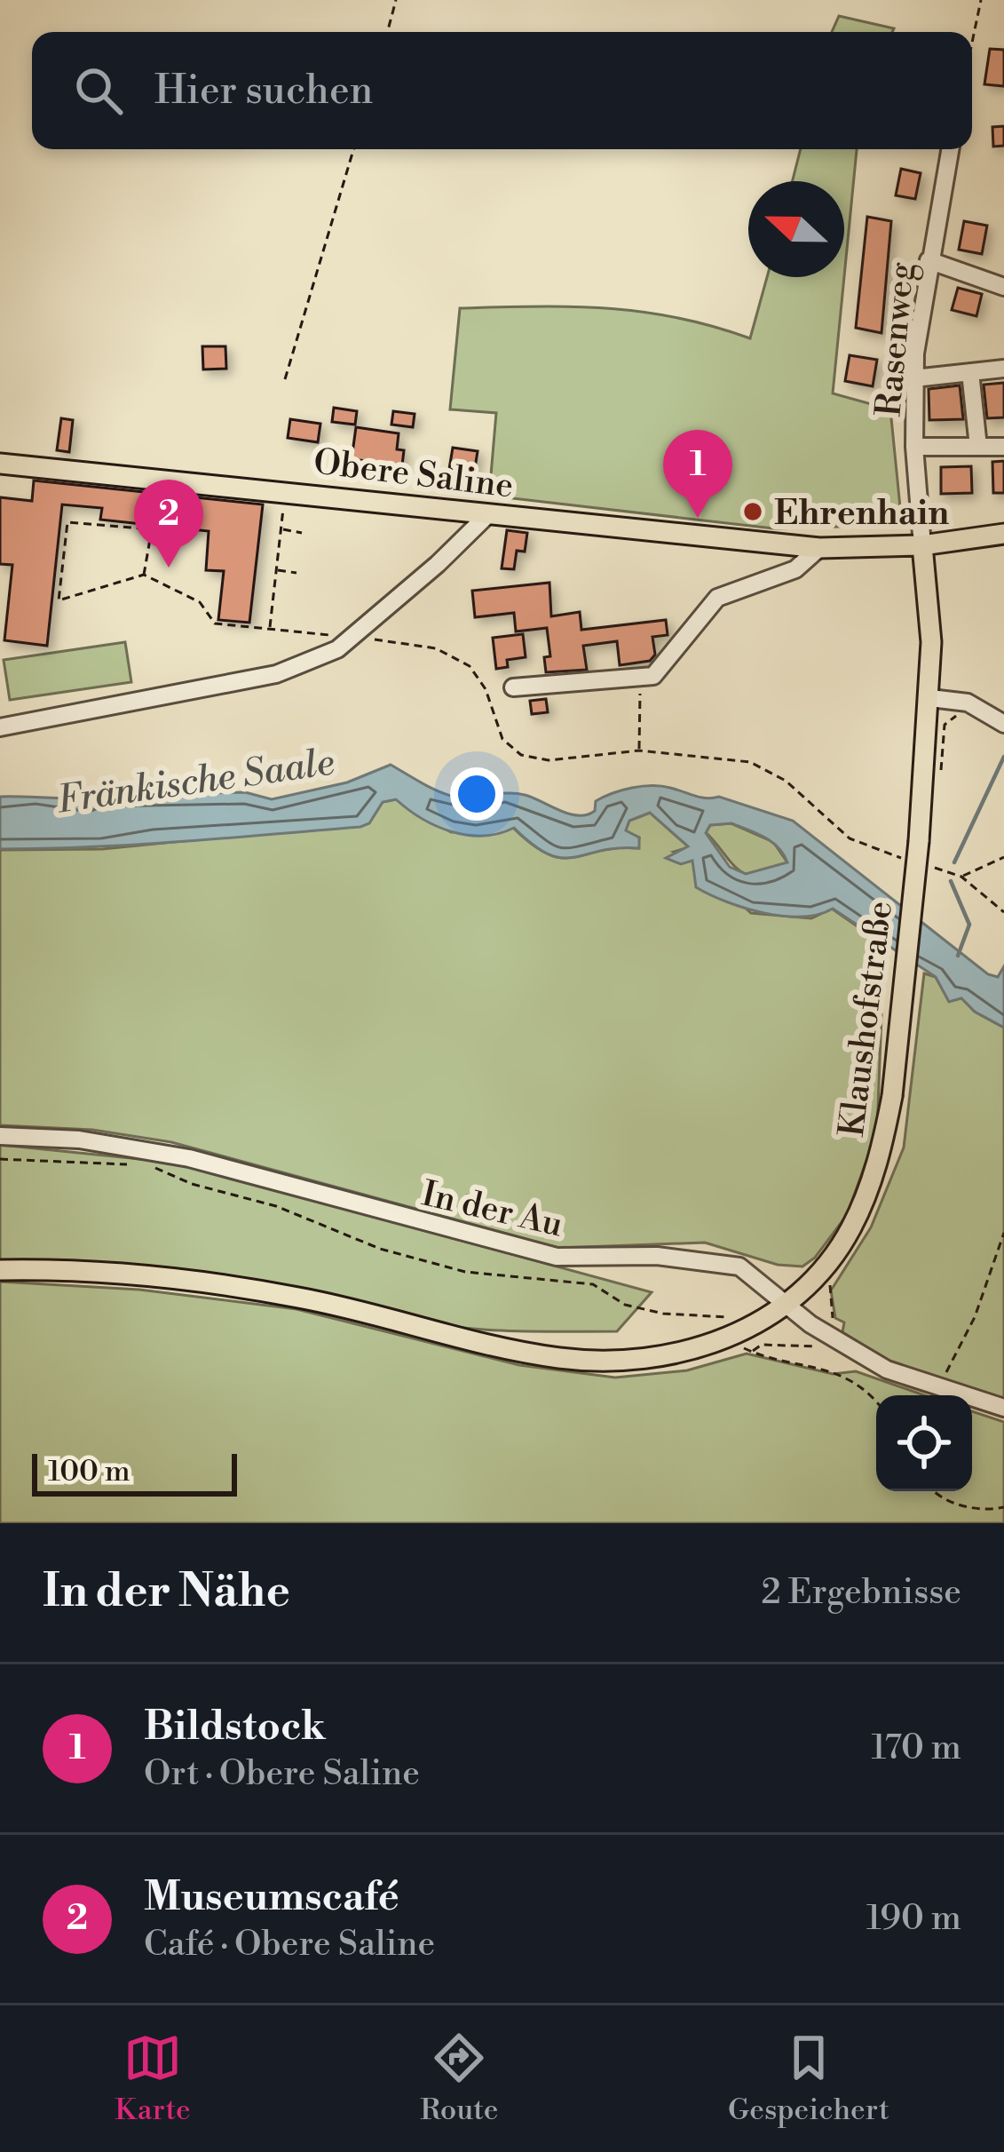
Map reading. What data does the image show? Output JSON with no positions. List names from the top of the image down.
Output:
{
  "streets": {
    "main road": ["Obere Saline", "Klaushofstraße"],
    "street": ["Rasenweg", "In der Au"]
  },
  "crossings": [
    ["Rasenweg", "Obere Saline"],
    ["Rasenweg", "Klaushofstraße"],
    ["Obere Saline", "Klaushofstraße"],
    ["Klaushofstraße", "In der Au"]
  ],
  "water": ["Fränkische Saale"],
  "places": ["Ehrenhain"],
  "scale_bar": "100 m",
  "north": "left",
  "page": {
    "search": "Hier suchen",
    "pins": ["1", "2"],
    "scale": "100 m",
    "heading": ["In der Nähe", "2 Ergebnisse"],
    "list": [
      {
        "mark": "1",
        "name": "Bildstock",
        "note": "Ort · Obere Saline",
        "value": "170 m"
      },
      {
        "mark": "2",
        "name": "Museumscafé",
        "note": "Café · Obere Saline",
        "value": "190 m"
      }
    ],
    "nav": ["Karte", "Route", "Gespeichert"]
  }
}
